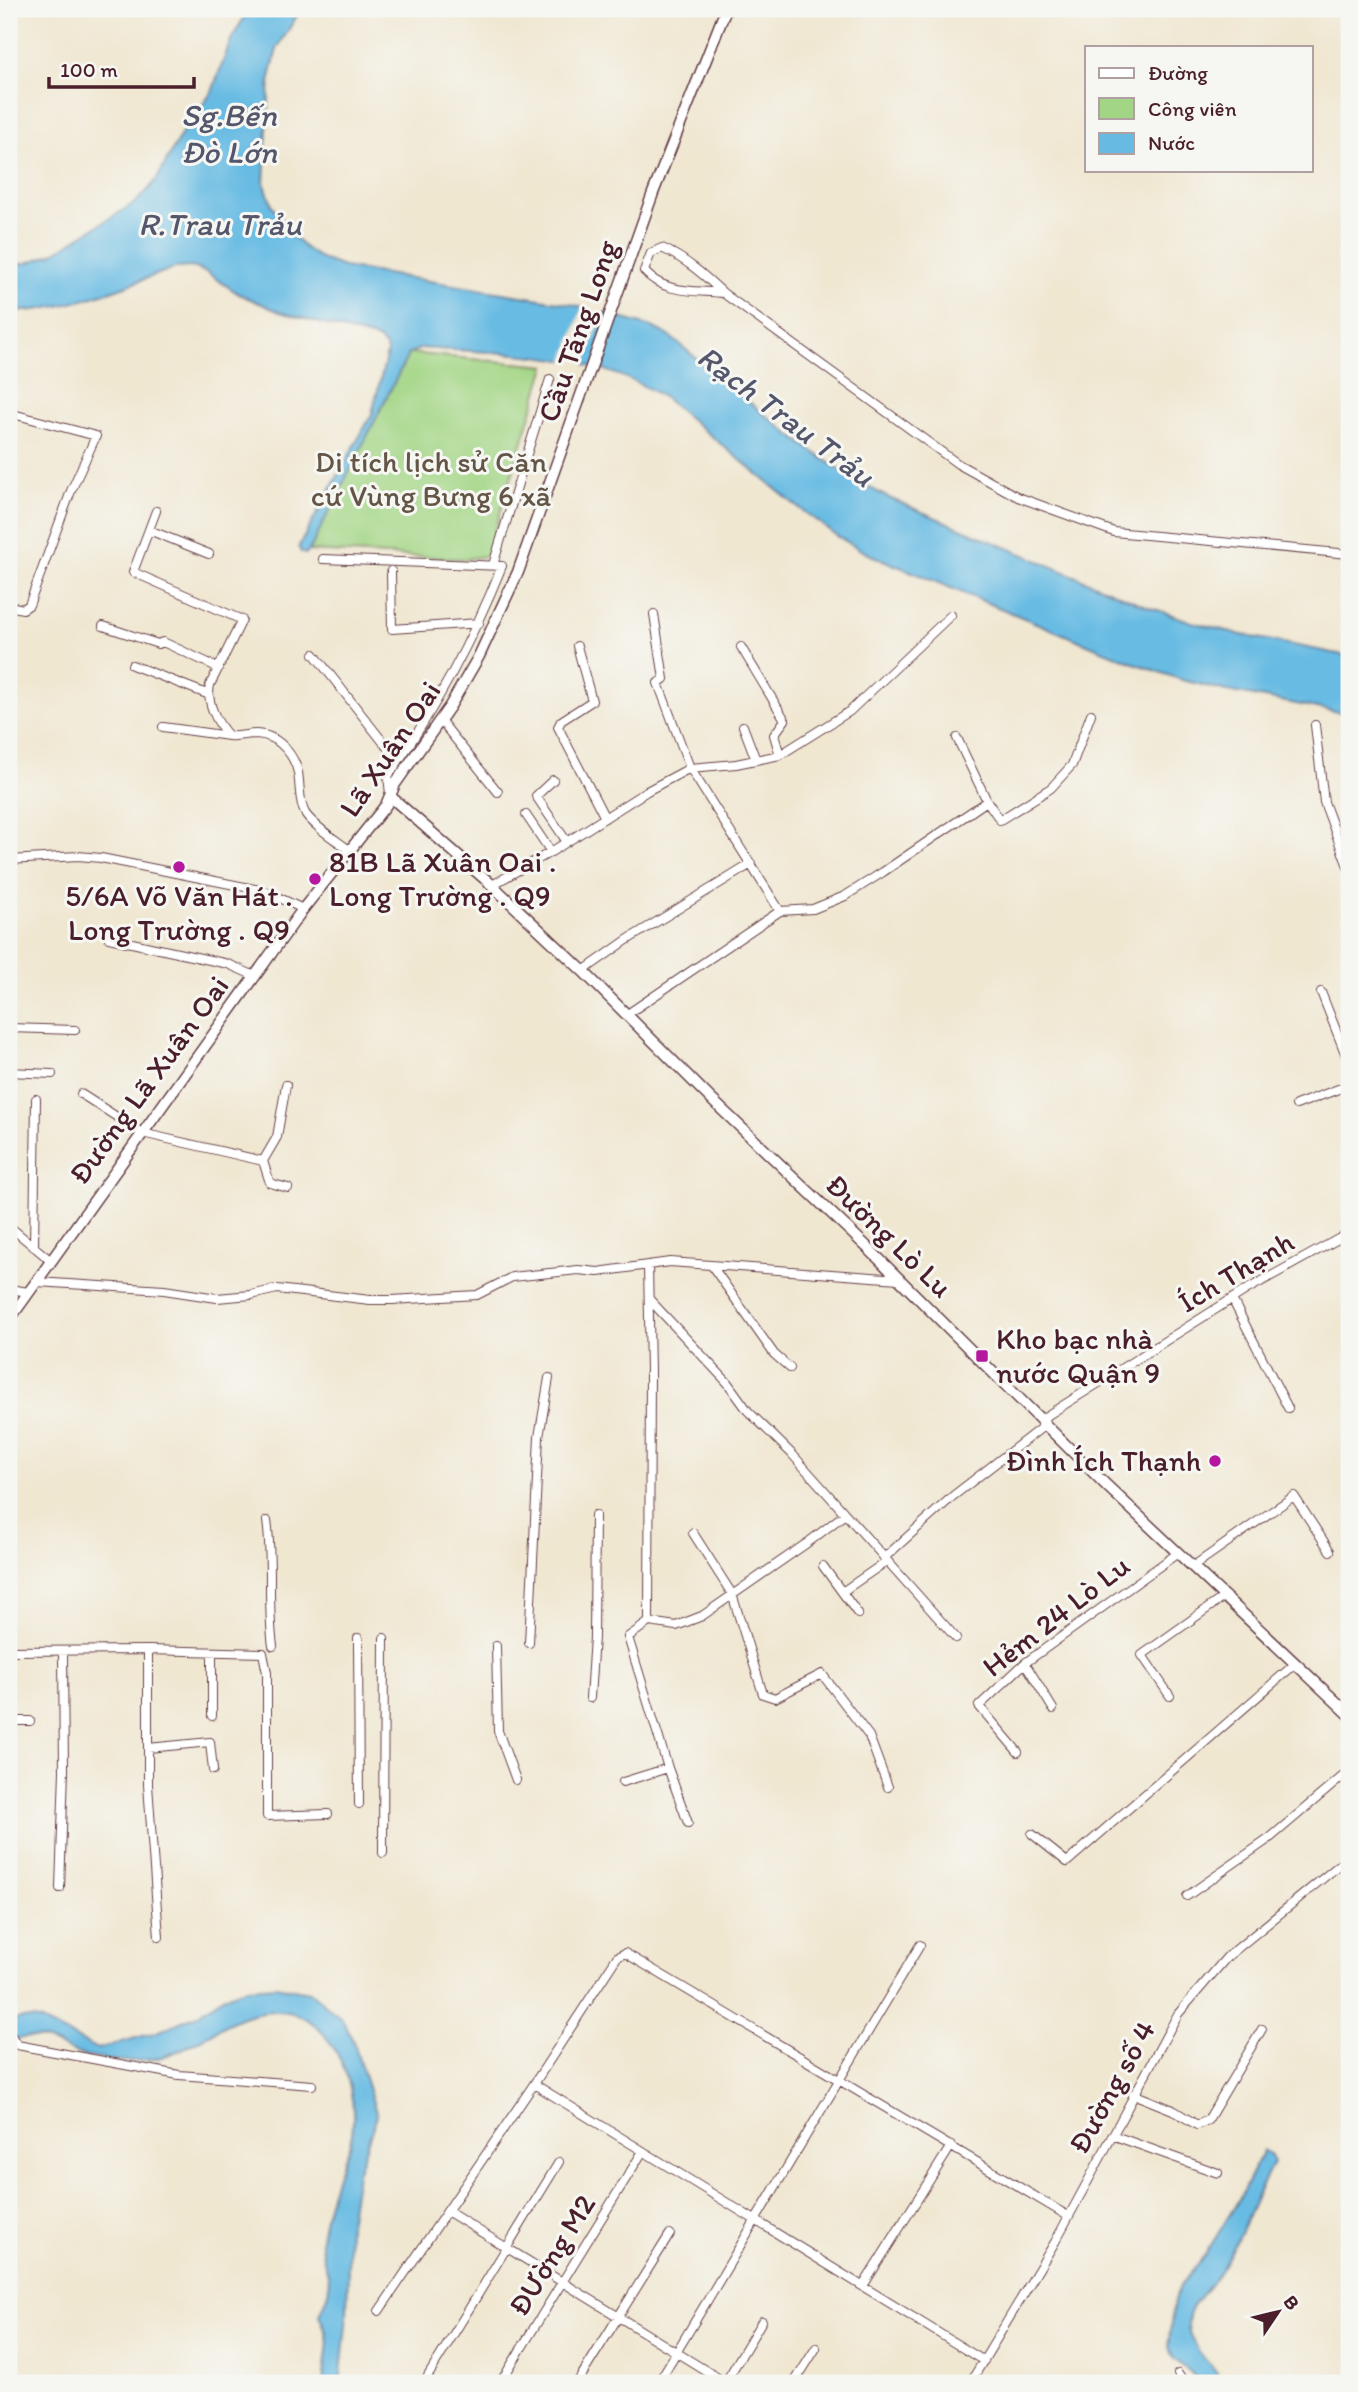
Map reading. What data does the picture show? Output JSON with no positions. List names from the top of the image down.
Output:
{
  "streets": {
    "main road": [
      "Cầu Tăng Long",
      "Lã Xuân Oai",
      "Đường Lã Xuân Oai",
      "Đường Lò Lu"
    ],
    "street": [
      "Ích Thạnh",
      "Hẻm 24 Lò Lu",
      "Đường số 4",
      "ĐƯờng M2"
    ]
  },
  "crossings": [
    ["Cầu Tăng Long", "Lã Xuân Oai"],
    ["Lã Xuân Oai", "Đường Lã Xuân Oai"],
    ["Lã Xuân Oai", "Đường Lò Lu"],
    ["Đường Lò Lu", "Ích Thạnh"],
    ["Đường Lò Lu", "Hẻm 24 Lò Lu"]
  ],
  "water": ["Sg.Bến Đò Lớn", "R.Trau Trảu", "Rạch Trau Trảu"],
  "parks": ["Di tích lịch sử Căn cứ Vùng Bưng 6 xã"],
  "places": {
    "other": ["5/6A Võ Văn Hát . Long Trường . Q9", "81B Lã Xuân Oai . Long Trường . Q9", "Đình Ích Thạnh"],
    "transit": ["Kho bạc nhà nước Quận 9"]
  },
  "legend": ["Đường", "Công viên", "Nước"],
  "scale_bar": "100 m",
  "north": "top right"
}
